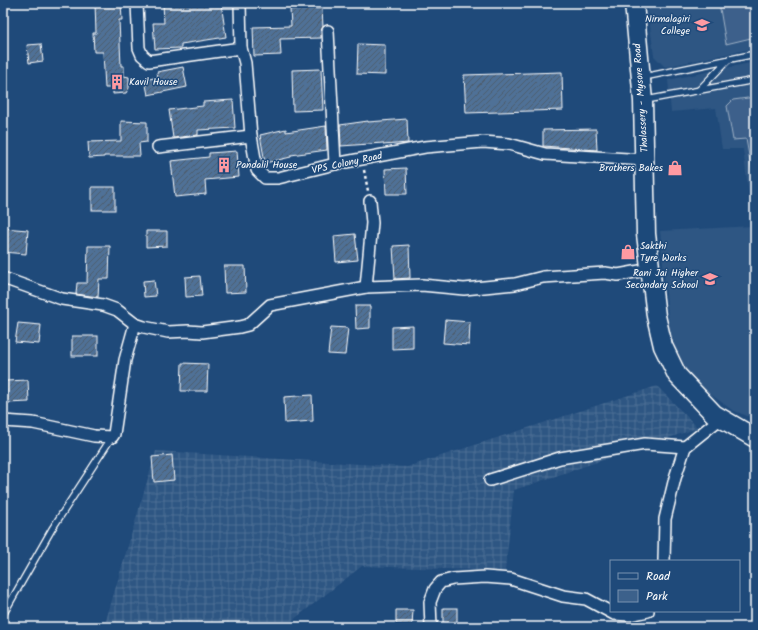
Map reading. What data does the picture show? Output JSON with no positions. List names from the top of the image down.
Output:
{
  "streets": {
    "main road": ["Thalassery - Mysore Road"],
    "street": ["VPS Colony Road"]
  },
  "crossings": [
    ["Thalassery - Mysore Road", "VPS Colony Road"]
  ],
  "places": {
    "school or university": ["Nirmalagiri College", "Rani Jai Higher Secondary School"],
    "building": ["Kavil House", "Pandalil House"],
    "shop": ["Brothers Bakes", "Sakthi Tyre Works"]
  },
  "legend": ["Road", "Park"]
}
